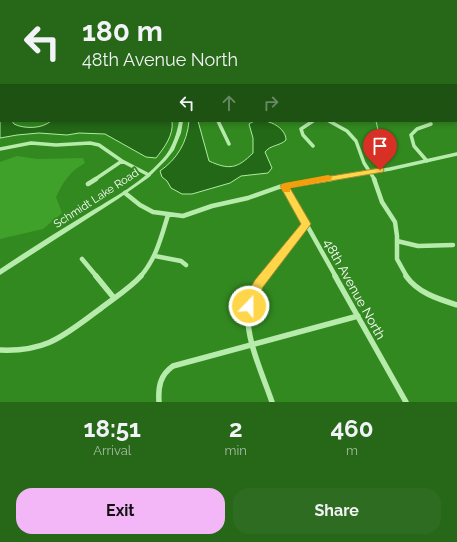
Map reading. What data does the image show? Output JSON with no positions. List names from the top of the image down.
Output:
{
  "streets": {
    "street": ["Schmidt Lake Road", "48th Avenue North"]
  },
  "page": {
    "turn": ["180 m", "48th Avenue North"],
    "eta": [
      "18:51",
      "Arrival",
      "2",
      "min",
      "460",
      "m"
    ],
    "buttons": ["Exit", "Share"]
  }
}
